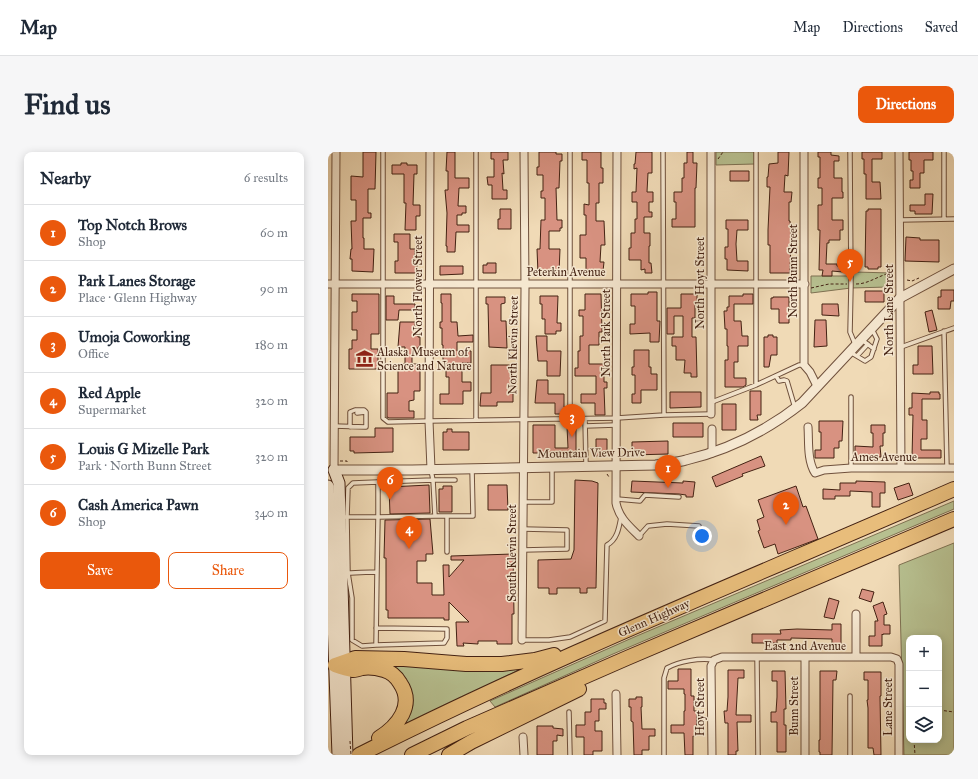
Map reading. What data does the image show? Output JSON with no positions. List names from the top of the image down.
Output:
{
  "streets": {
    "highway": ["Glenn Highway"],
    "street": [
      "North Bunn Street",
      "Peterkin Avenue",
      "North Hoyt Street",
      "North Flower Street",
      "North Lane Street",
      "North Park Street",
      "North Klevin Street",
      "Mountain View Drive",
      "Ames Avenue",
      "South Klevin Street",
      "East 2nd Avenue",
      "Bunn Street",
      "Hoyt Street",
      "Lane Street"
    ]
  },
  "crossings": [
    ["North Bunn Street", "Peterkin Avenue"],
    ["Peterkin Avenue", "North Hoyt Street"],
    ["Peterkin Avenue", "North Flower Street"],
    ["Peterkin Avenue", "North Park Street"],
    ["Peterkin Avenue", "North Klevin Street"],
    ["North Flower Street", "Mountain View Drive"],
    ["North Lane Street", "Mountain View Drive"],
    ["North Lane Street", "Ames Avenue"],
    ["North Park Street", "Mountain View Drive"],
    ["North Klevin Street", "Mountain View Drive"],
    ["North Klevin Street", "South Klevin Street"],
    ["Mountain View Drive", "South Klevin Street"],
    ["East 2nd Avenue", "Bunn Street"],
    ["East 2nd Avenue", "Hoyt Street"],
    ["East 2nd Avenue", "Lane Street"]
  ],
  "places": {
    "museum": ["Alaska Museum of Science and Nature"]
  },
  "page": {
    "header": "Map",
    "nav": ["Map", "Directions", "Saved"],
    "buttons": [
      "Directions",
      ["Save", "Share"]
    ],
    "title": "Find us",
    "heading": ["Nearby", "6 results"],
    "list": [
      {
        "mark": "1",
        "name": "Top Notch Brows",
        "note": "Shop",
        "value": "60 m"
      },
      {
        "mark": "2",
        "name": "Park Lanes Storage",
        "note": "Place · Glenn Highway",
        "value": "90 m"
      },
      {
        "mark": "3",
        "name": "Umoja Coworking",
        "note": "Office",
        "value": "180 m"
      },
      {
        "mark": "4",
        "name": "Red Apple",
        "note": "Supermarket",
        "value": "320 m"
      },
      {
        "mark": "5",
        "name": "Louis G Mizelle Park",
        "note": "Park · North Bunn Street",
        "value": "320 m"
      },
      {
        "mark": "6",
        "name": "Cash America Pawn",
        "note": "Shop",
        "value": "340 m"
      }
    ],
    "pins": [
      "5",
      "3",
      "1",
      "6",
      "2",
      "4"
    ],
    "map_buttons": ["+", "−"]
  }
}
